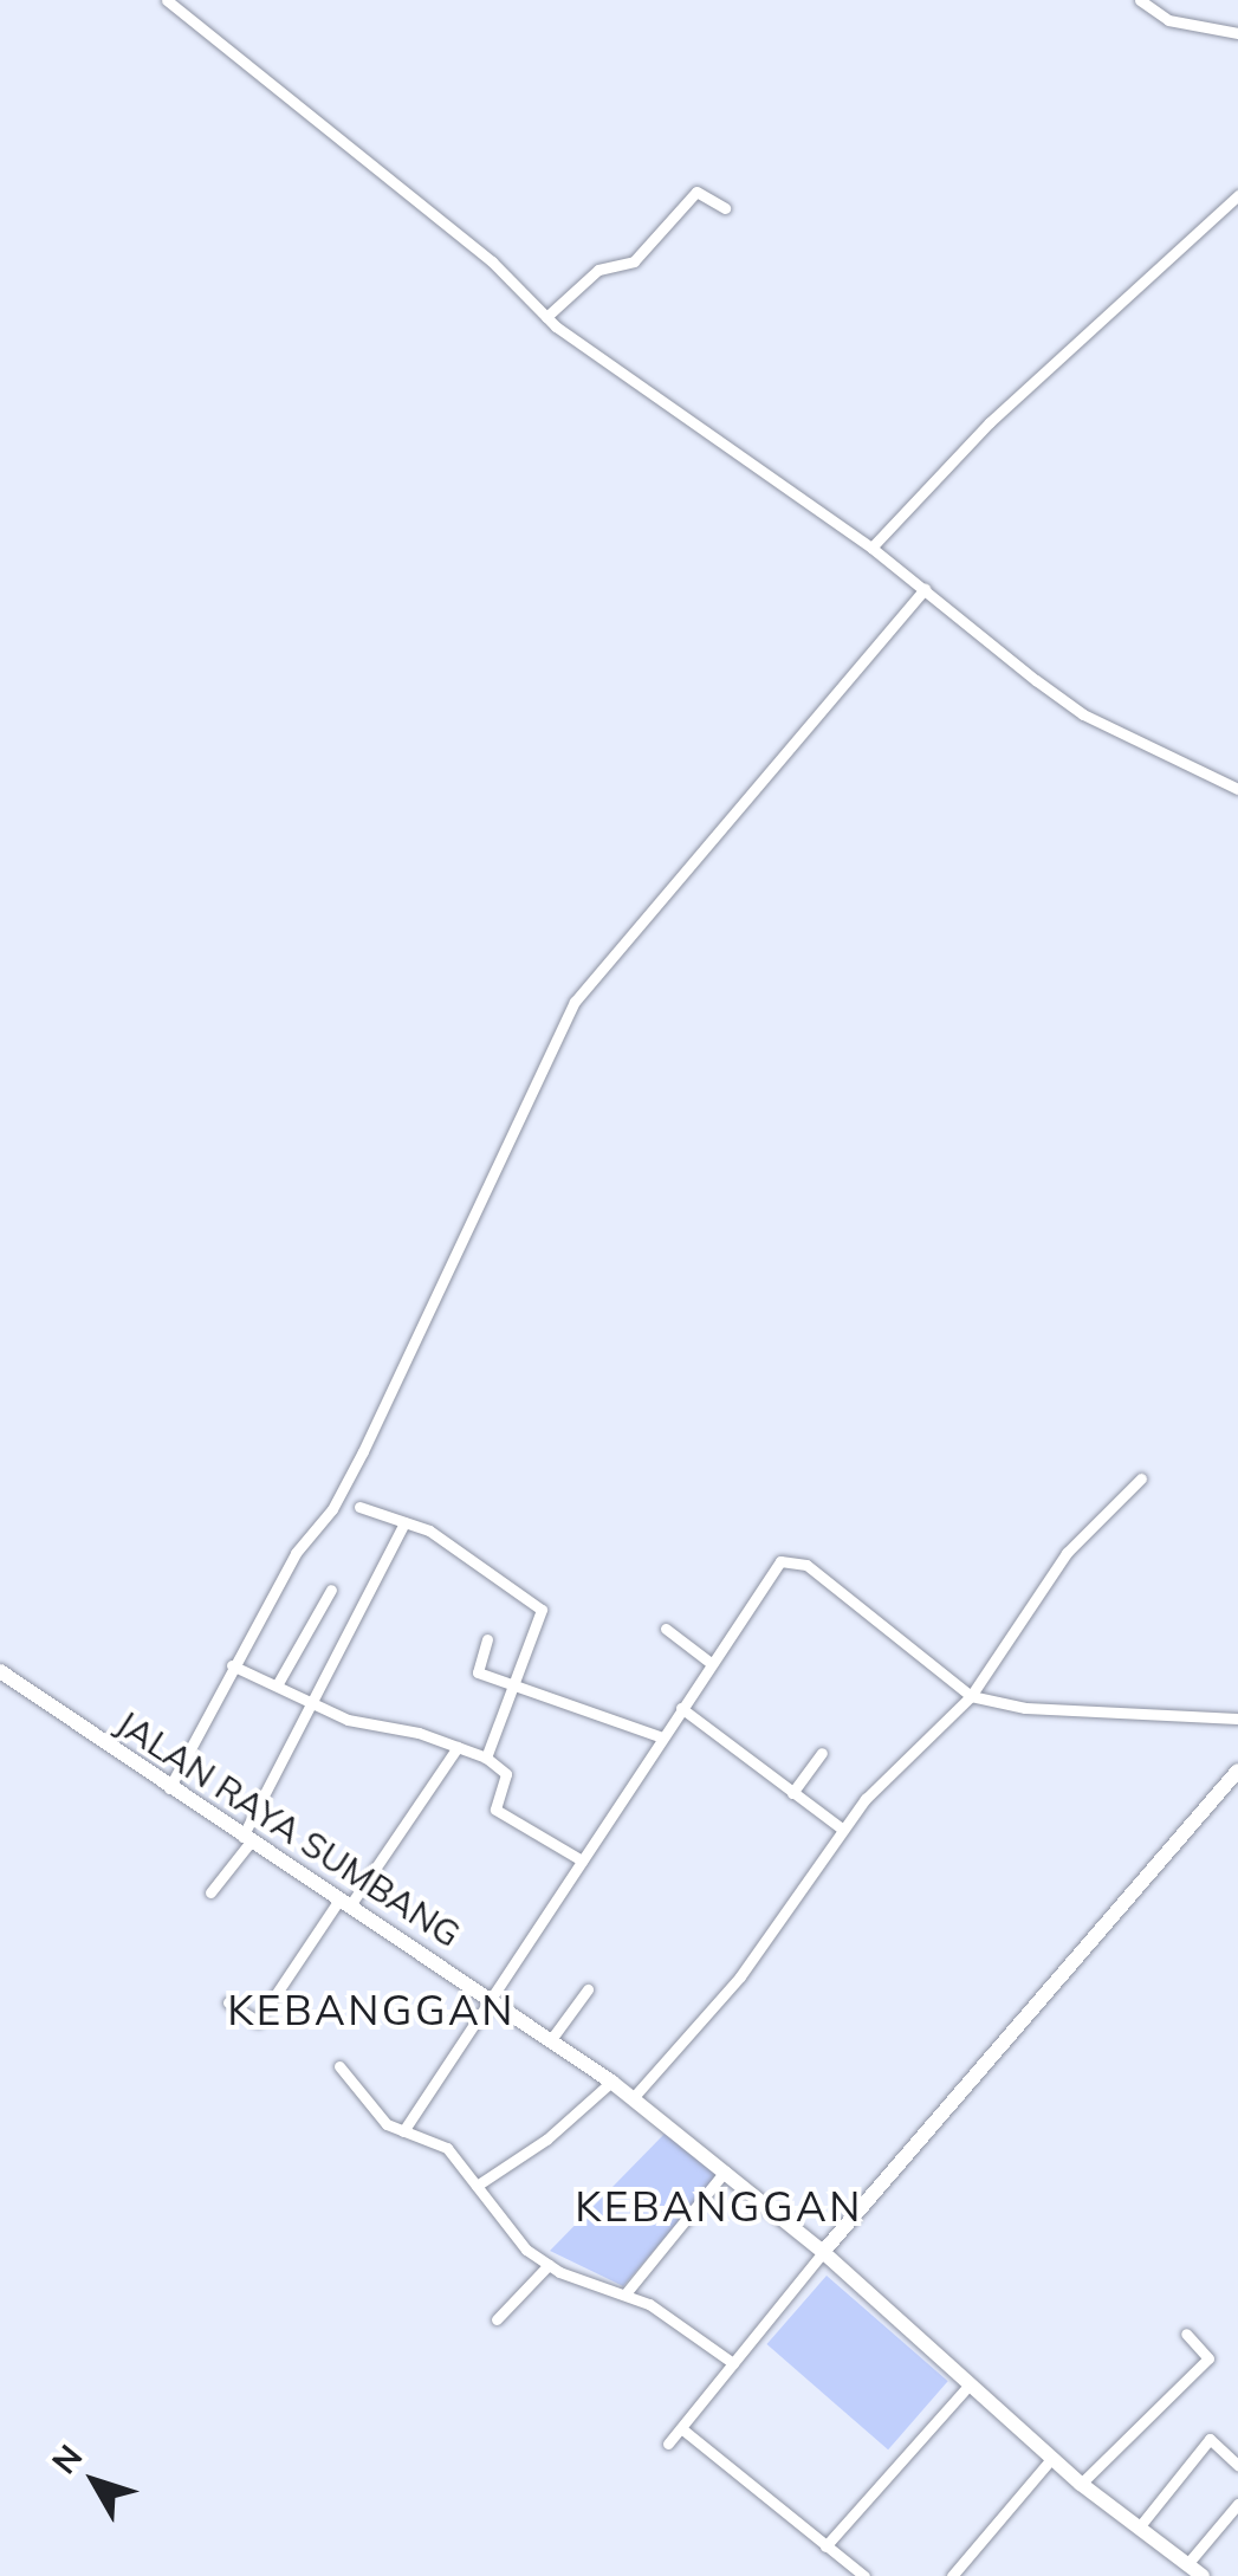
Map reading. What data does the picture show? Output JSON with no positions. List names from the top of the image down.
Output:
{
  "streets": {
    "street": ["JALAN RAYA SUMBANG"]
  },
  "districts": ["KEBANGGAN", "KEBANGGAN"],
  "north": "top left"
}
